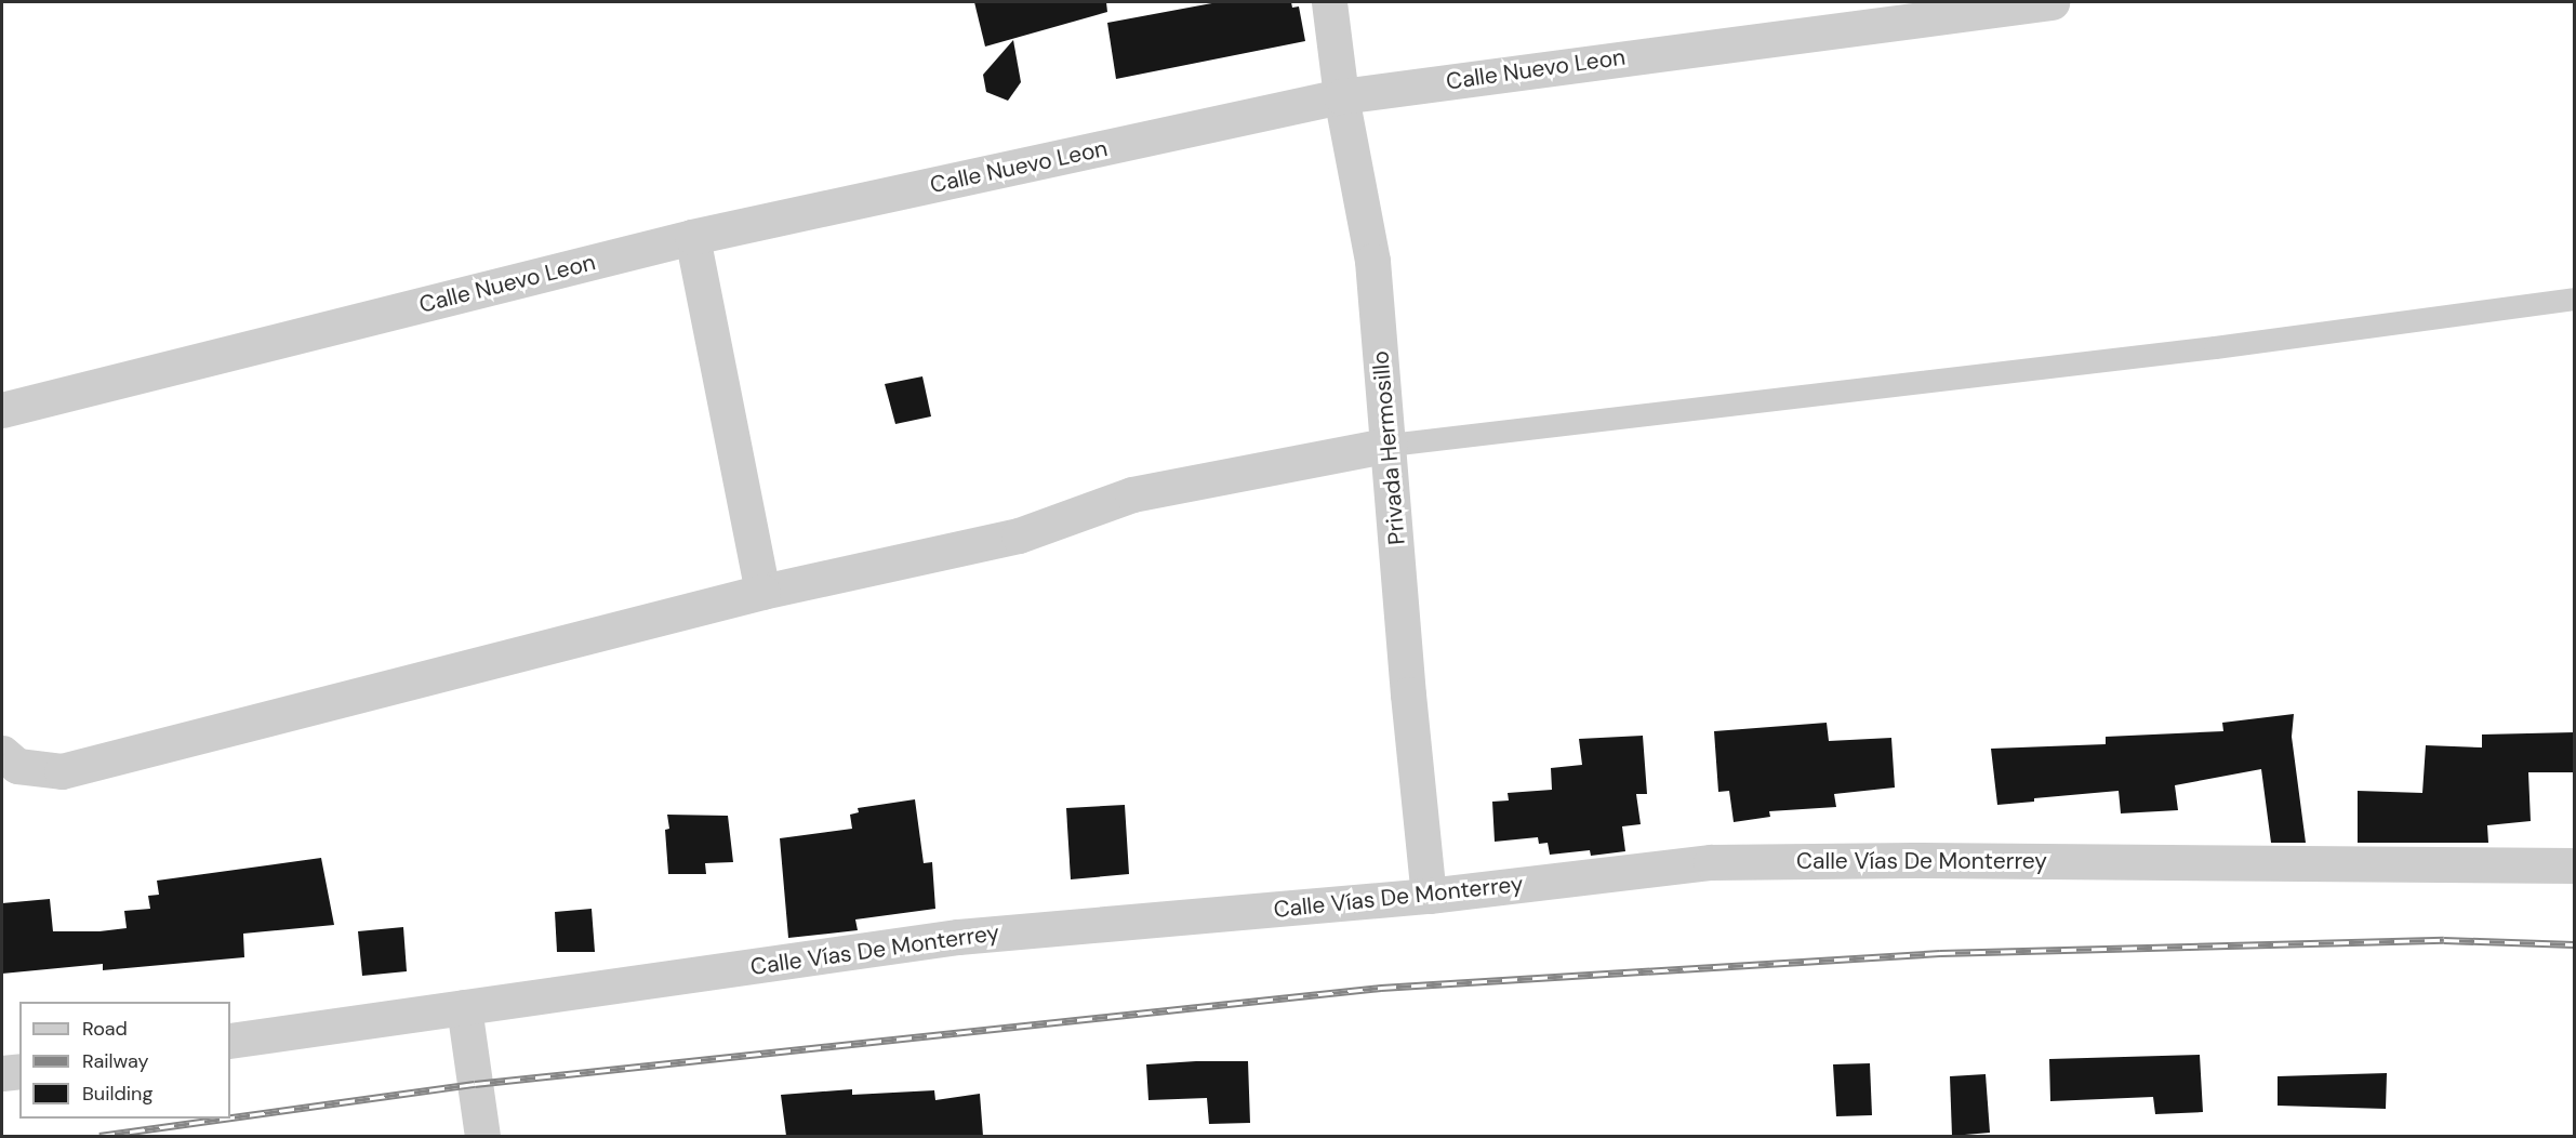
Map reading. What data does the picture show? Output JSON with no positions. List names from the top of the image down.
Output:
{
  "streets": {
    "street": ["Calle Nuevo Leon", "Privada Hermosillo", "Calle Vías De Monterrey"]
  },
  "crossings": [
    ["Calle Nuevo Leon", "Privada Hermosillo"],
    ["Privada Hermosillo", "Calle Vías De Monterrey"]
  ],
  "legend": ["Road", "Railway", "Building"]
}
